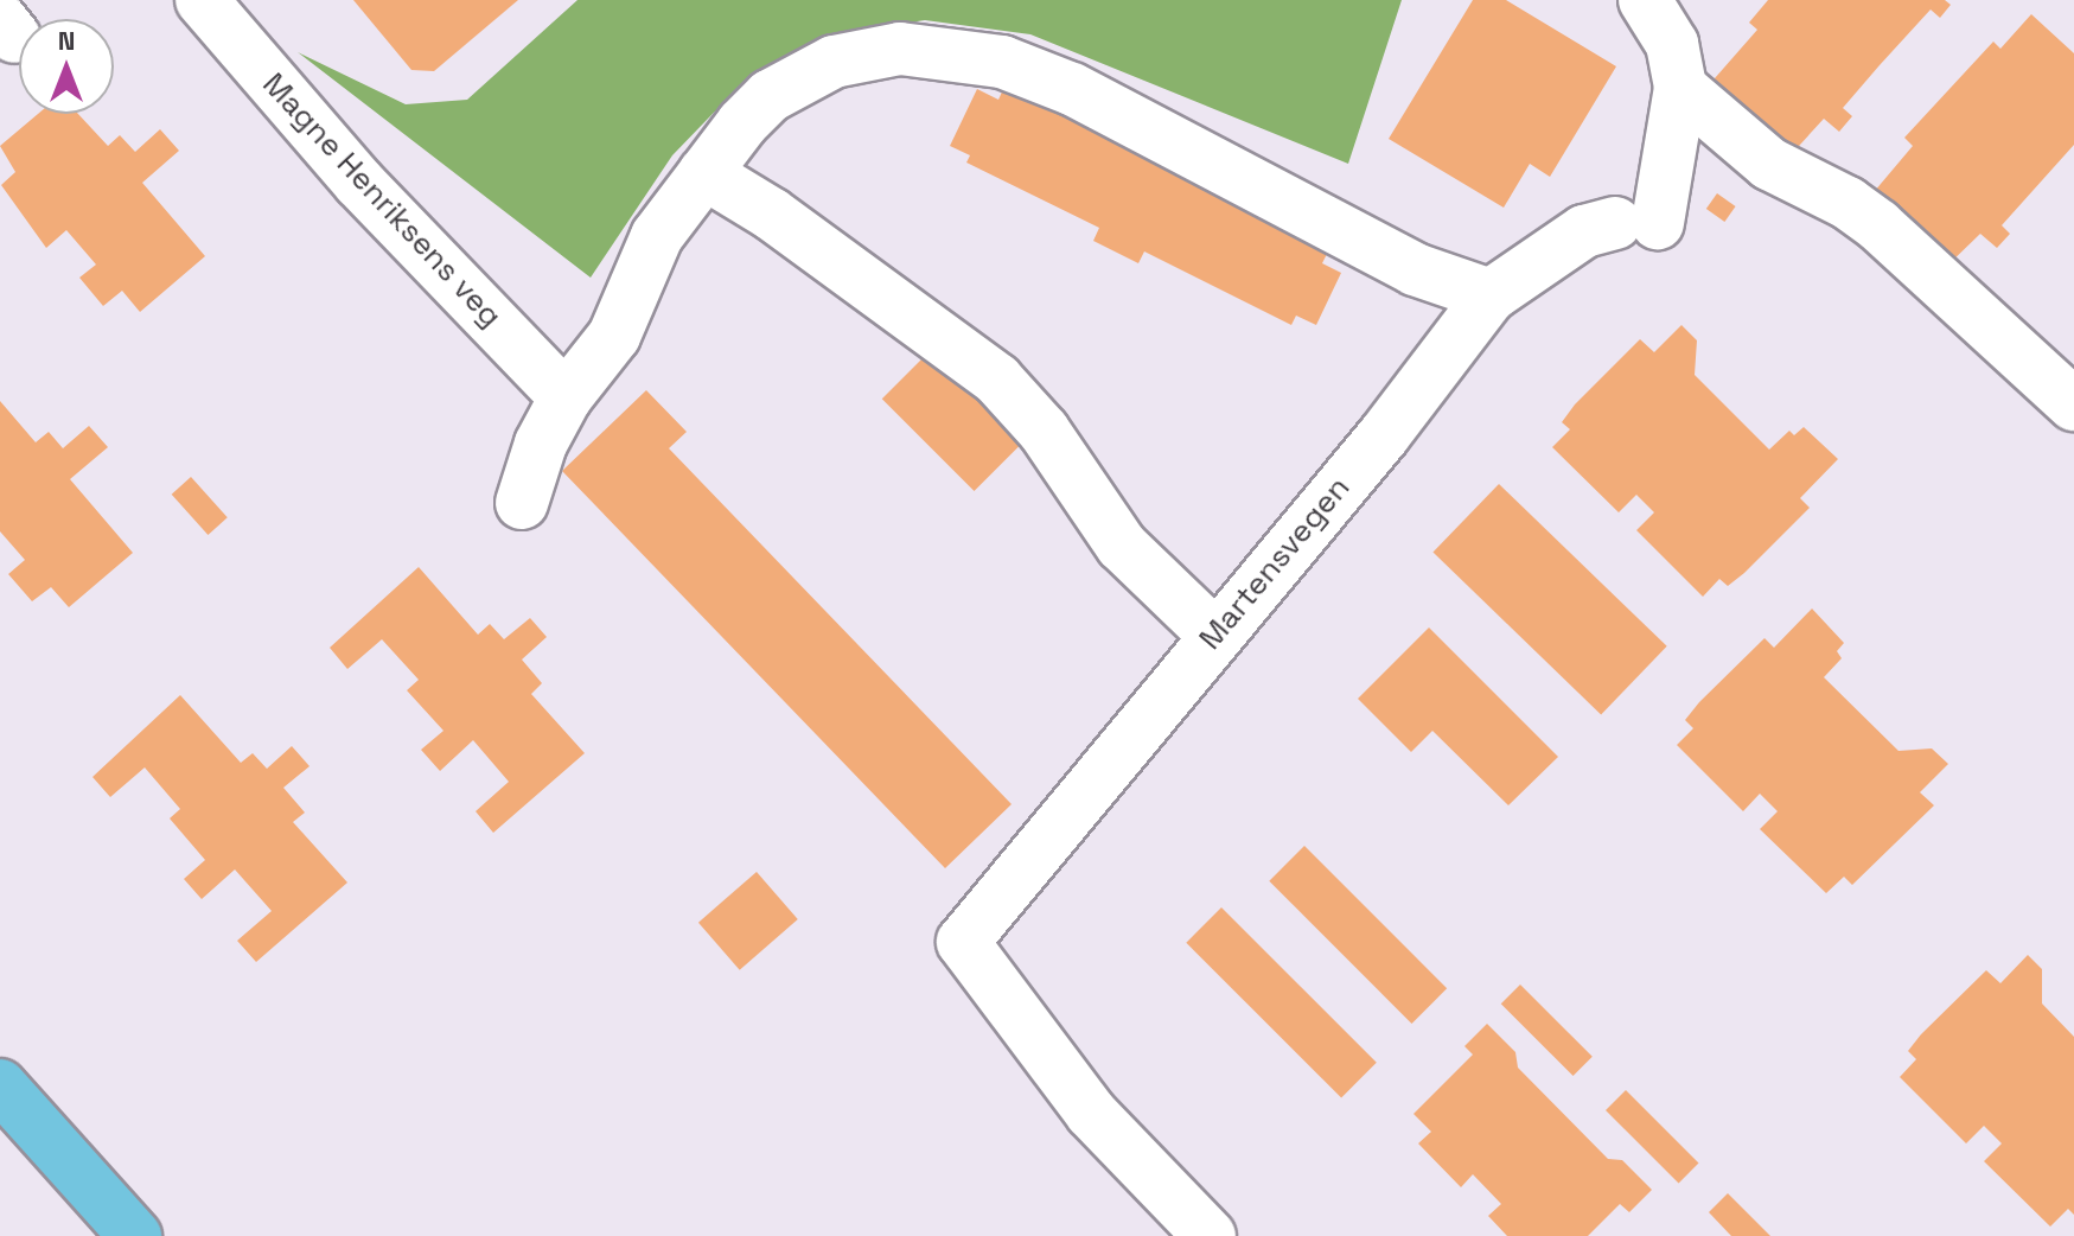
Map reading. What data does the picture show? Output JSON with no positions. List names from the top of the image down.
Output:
{
  "streets": {
    "street": ["Magne Henriksens veg", "Martensvegen"]
  },
  "north": "top"
}
